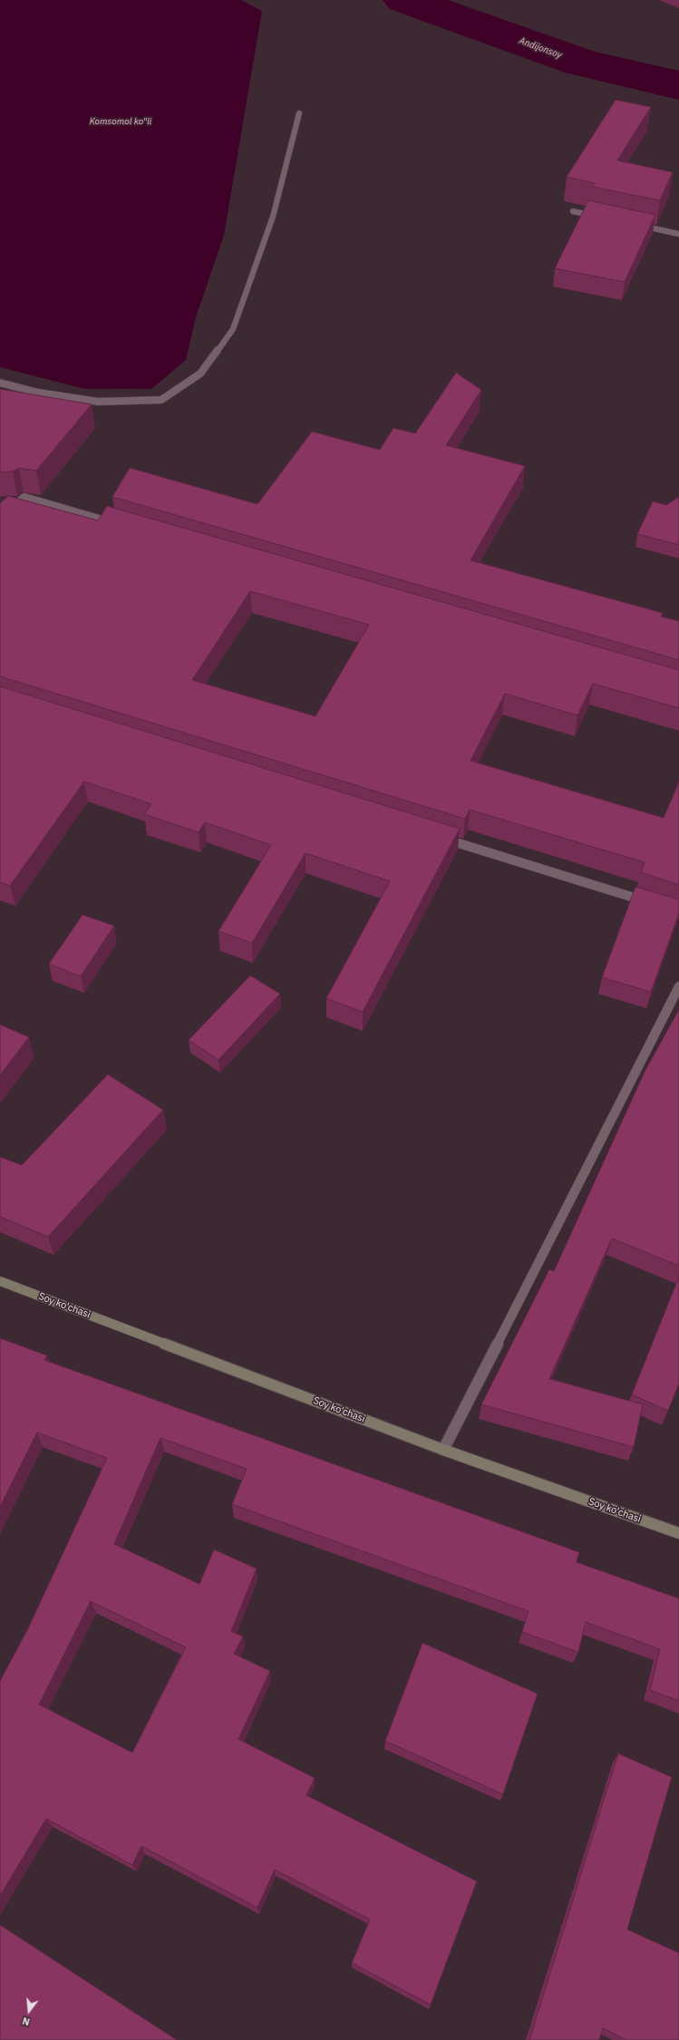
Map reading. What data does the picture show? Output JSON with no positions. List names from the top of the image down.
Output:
{
  "streets": {
    "main road": ["Soy ko'chasi"]
  },
  "water": ["Andijonsoy", "Komsomol ko\"li"],
  "north": "bottom"
}
